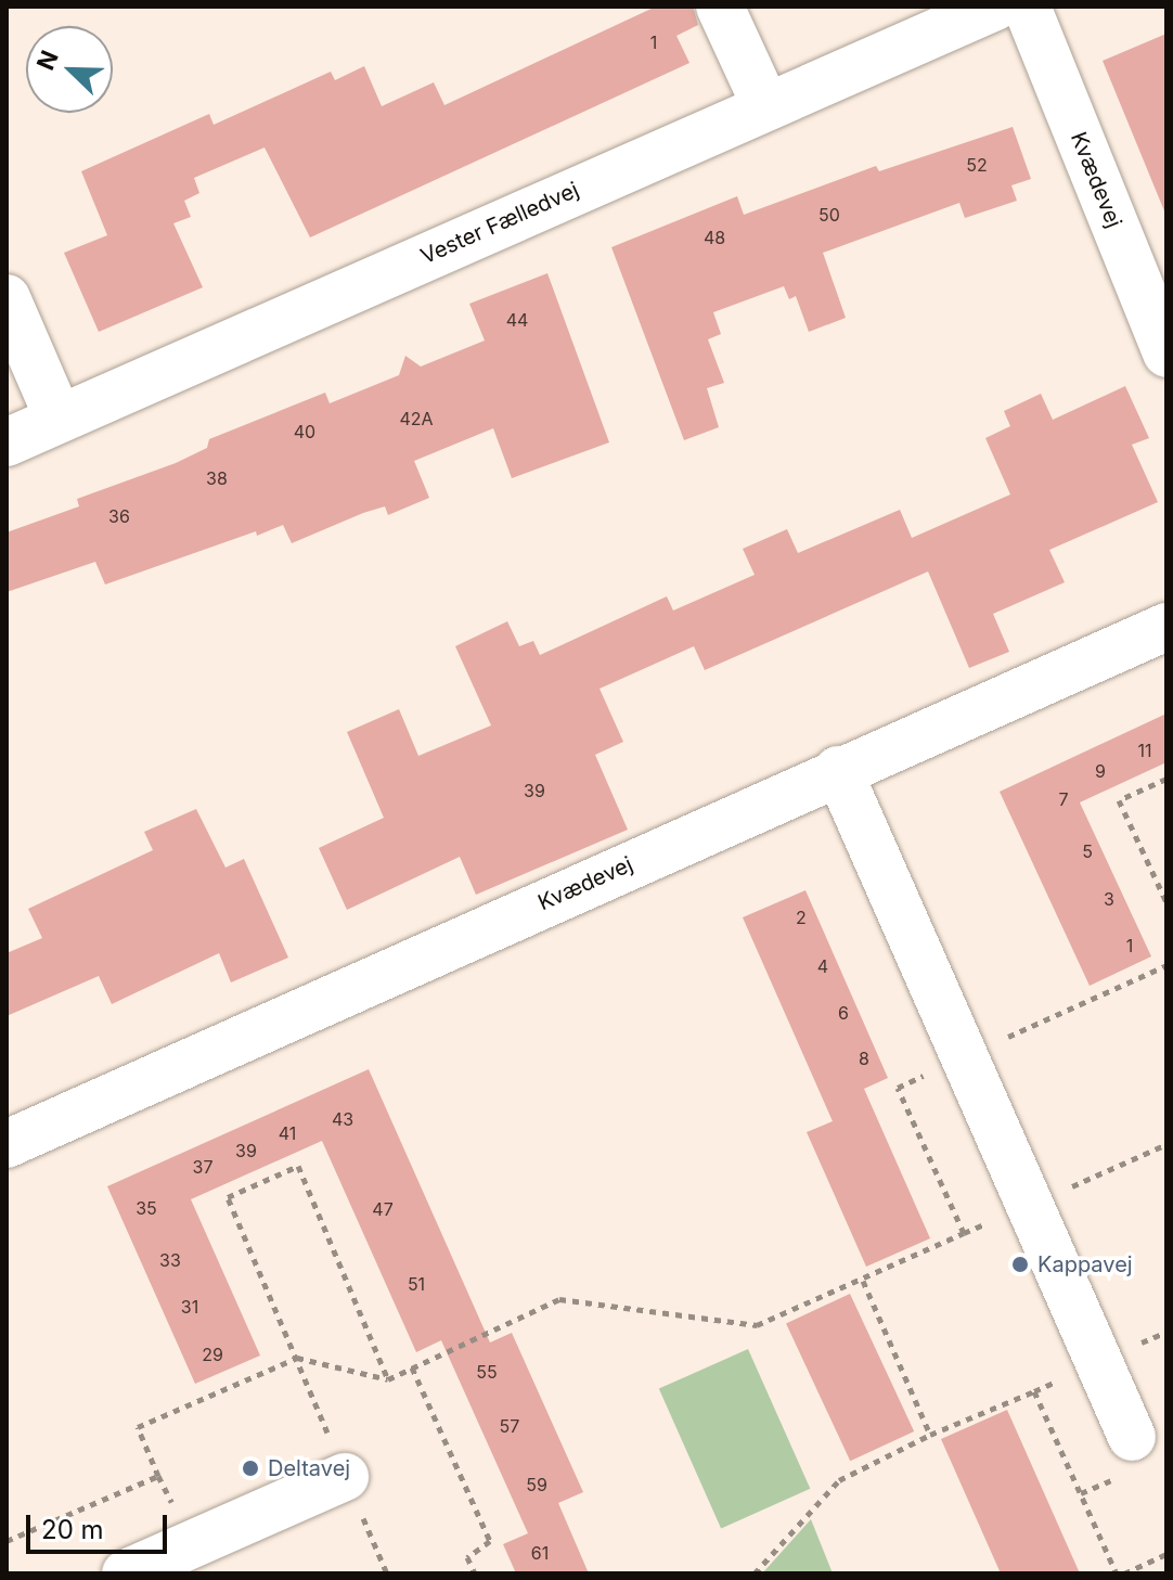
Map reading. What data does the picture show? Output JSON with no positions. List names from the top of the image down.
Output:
{
  "streets": {
    "street": ["Kvædevej", "Vester Fælledvej"]
  },
  "places": ["Kappavej", "Deltavej"],
  "house_numbers": [
    "1",
    "52",
    "50",
    "48",
    "44",
    "42A",
    "40",
    "38",
    "36",
    "11",
    "9",
    "39",
    "7",
    "5",
    "3",
    "2",
    "1",
    "4",
    "6",
    "8",
    "43",
    "41",
    "39",
    "37",
    "35",
    "47",
    "33",
    "51",
    "31",
    "29",
    "55",
    "57",
    "59",
    "61"
  ],
  "scale_bar": "20 m",
  "north": "top left"
}
